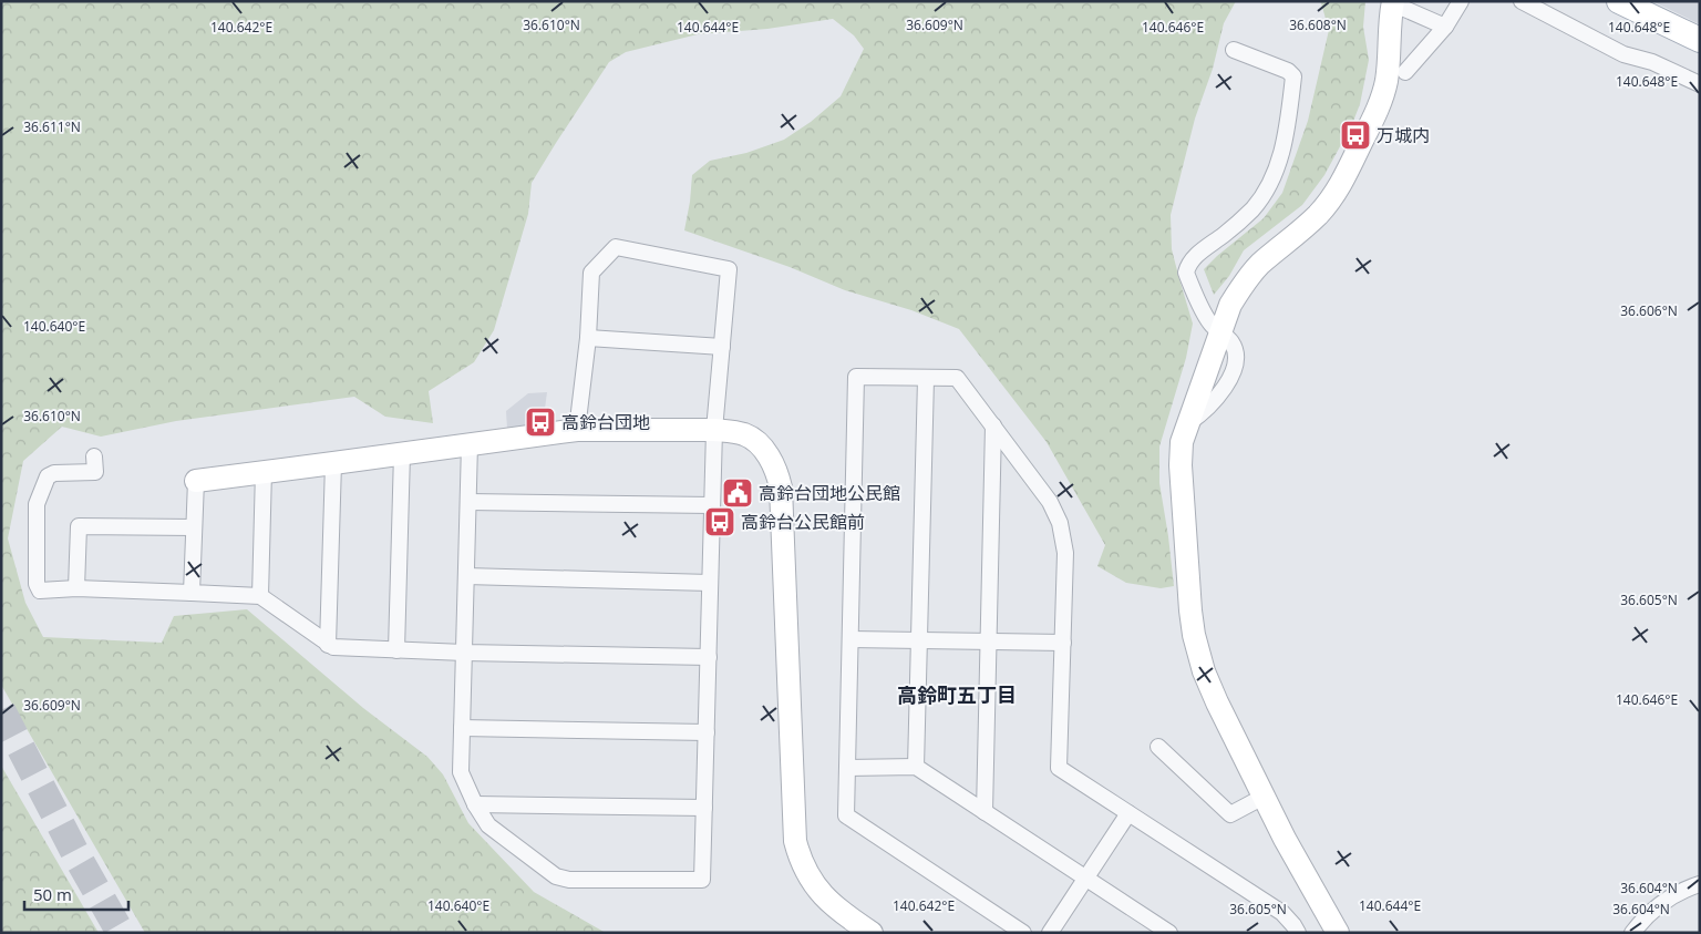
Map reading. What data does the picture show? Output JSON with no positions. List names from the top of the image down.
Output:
{
  "districts": ["高鈴町五丁目"],
  "places": {
    "bus stop": ["万城内", "高鈴台団地", "高鈴台公民館前"],
    "public building": ["高鈴台団地公民館"]
  },
  "scale_bar": "50 m",
  "coordinates": [
    "36.608°N",
    "36.610°N",
    "36.609°N",
    "140.642°E",
    "140.644°E",
    "140.646°E",
    "140.648°E",
    "36.611°N",
    "36.606°N",
    "140.640°E",
    "36.605°N",
    "36.604°N"
  ]
}
